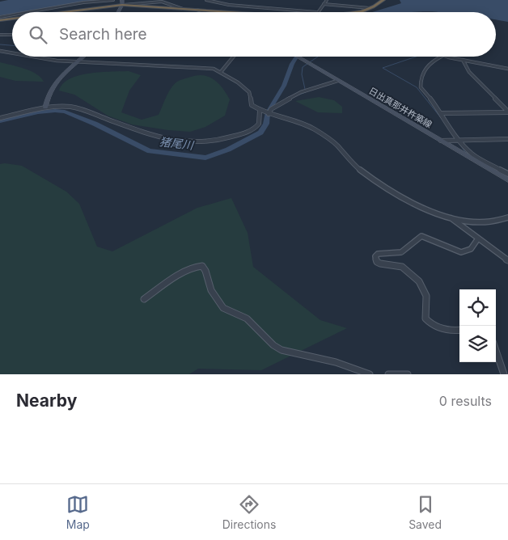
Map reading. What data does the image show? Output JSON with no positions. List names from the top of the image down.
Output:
{
  "streets": {
    "main road": ["日出真那井杵築線"]
  },
  "water": ["猪尾川"],
  "page": {
    "search": "Search here",
    "heading": ["Nearby", "0 results"],
    "nav": ["Map", "Directions", "Saved"]
  }
}
